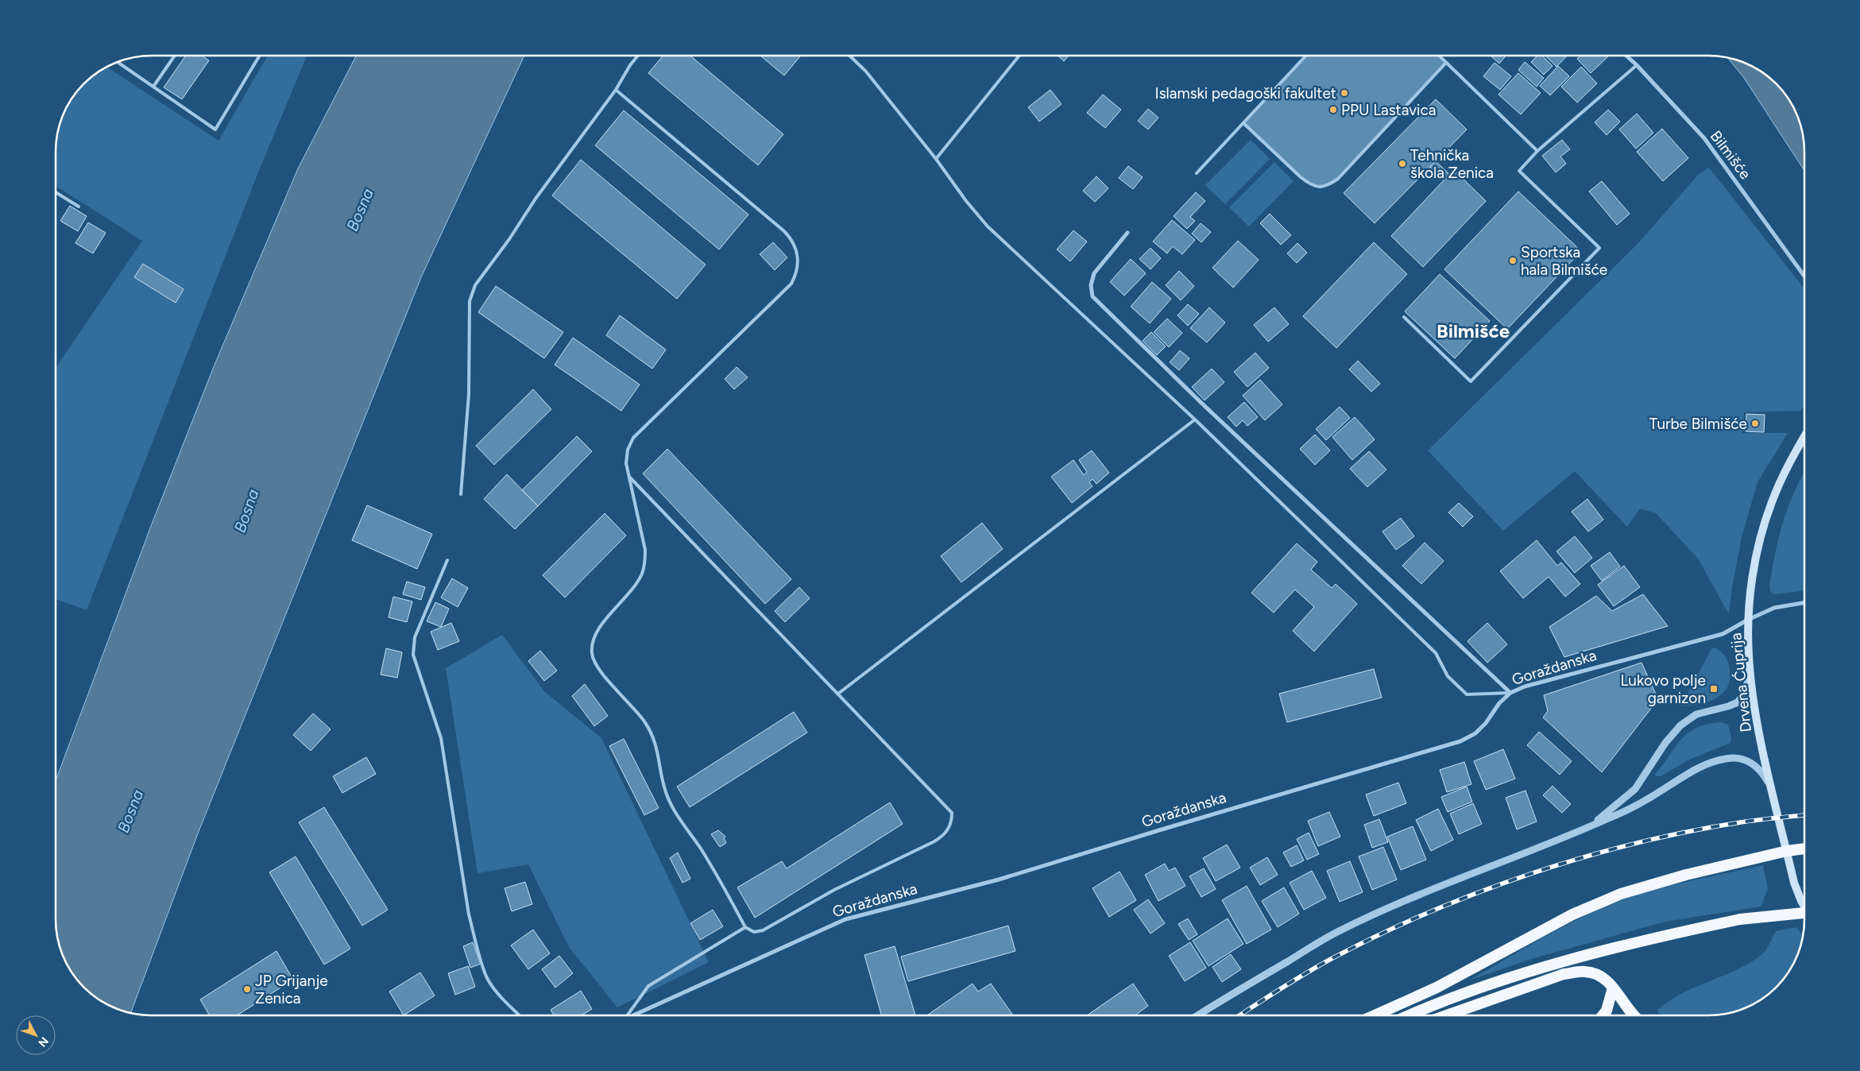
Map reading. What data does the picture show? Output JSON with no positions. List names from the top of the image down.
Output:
{
  "streets": {
    "main road": ["Drvena Ćuprija"],
    "street": ["Bilmišće", "Goraždanska"]
  },
  "crossings": [
    ["Goraždanska", "Drvena Ćuprija"]
  ],
  "districts": ["Bilmišće"],
  "water": ["Bosna"],
  "places": {
    "other": [
      "Islamski pedagoški fakultet",
      "PPU Lastavica",
      "Tehnička škola Zenica",
      "Sportska hala Bilmišće",
      "Turbe Bilmišće",
      "JP Grijanje Zenica"
    ],
    "transit": ["Lukovo polje garnizon"]
  },
  "north": "bottom right"
}
